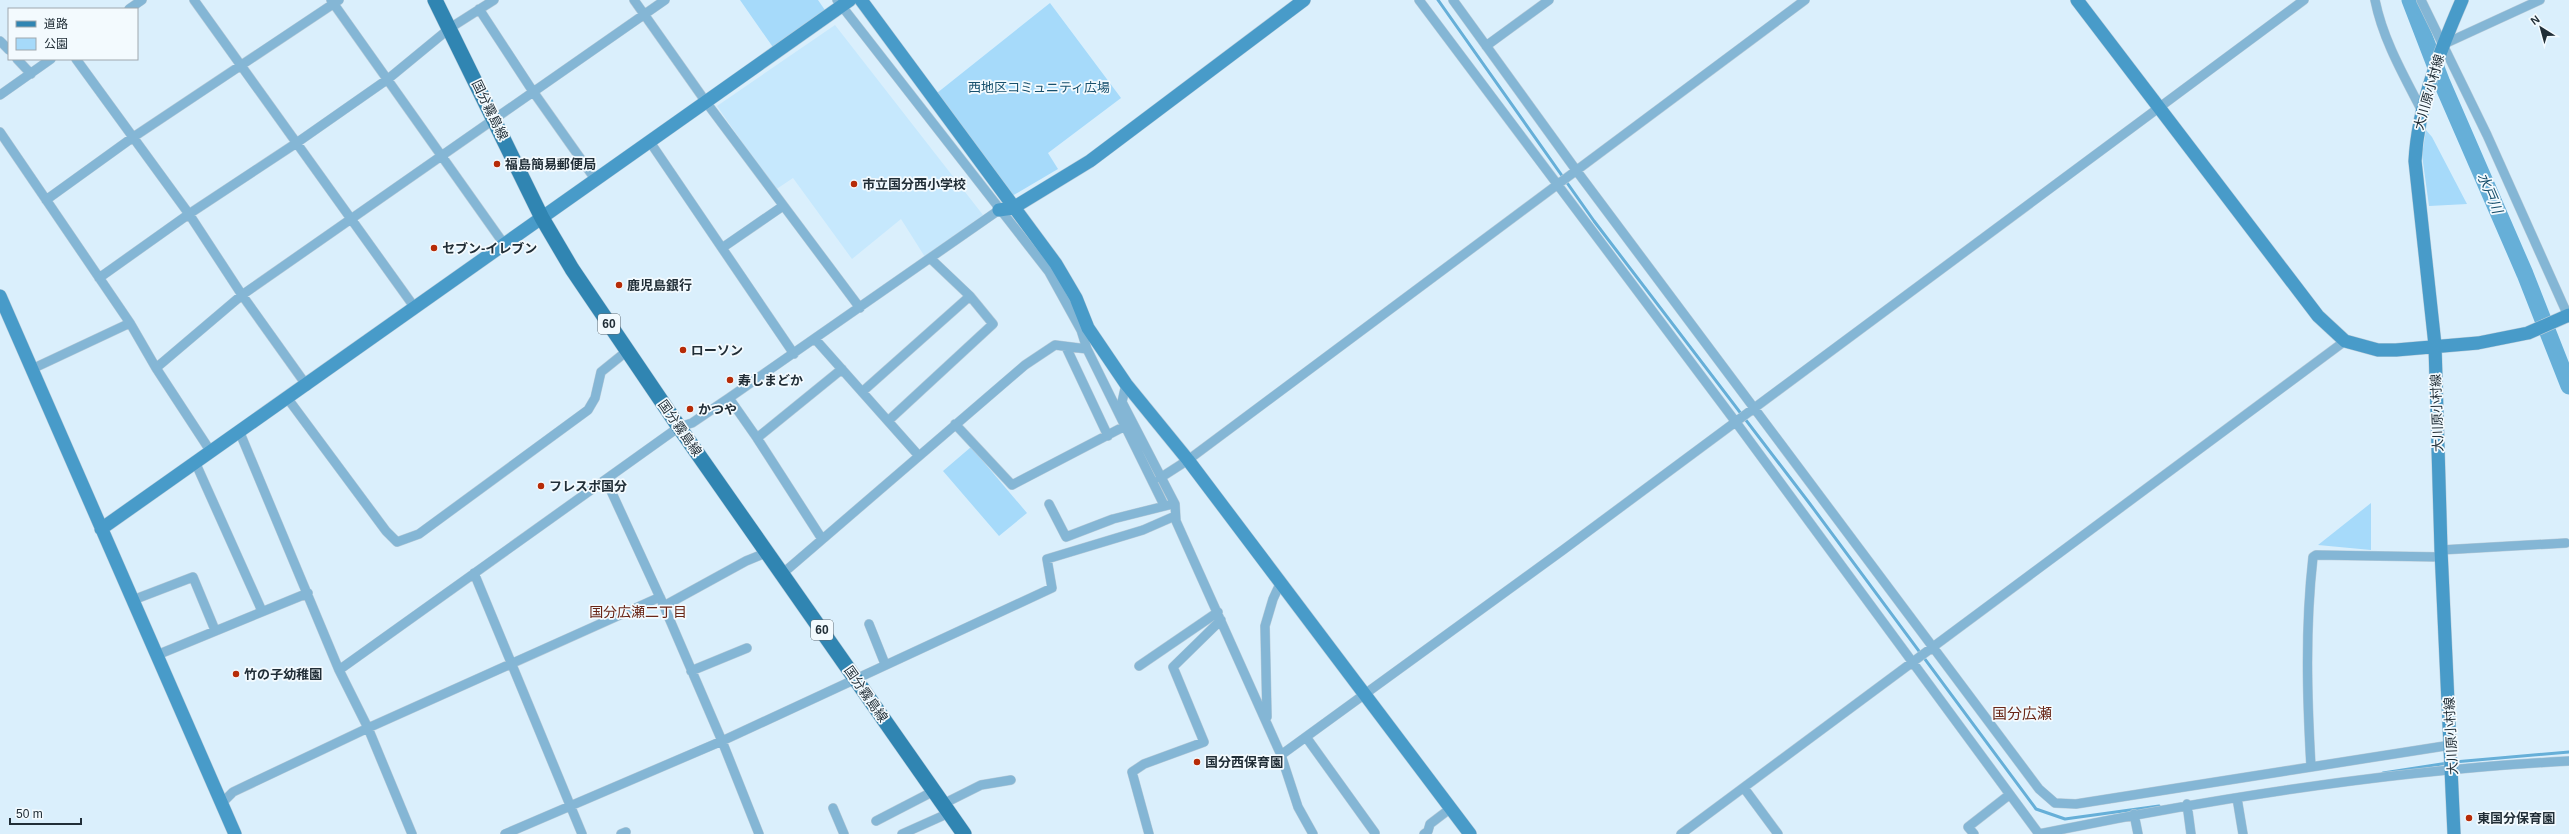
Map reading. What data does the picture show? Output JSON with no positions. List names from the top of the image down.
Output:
{
  "streets": {
    "main road": ["国分霧島線", "60"],
    "street": ["大川原小村線"]
  },
  "districts": ["国分広瀬二丁目", "国分広瀬"],
  "water": ["水戸川"],
  "parks": ["西地区コミュニティ広場"],
  "places": [
    "福島簡易郵便局",
    "市立国分西小学校",
    "セブン-イレブン",
    "鹿児島銀行",
    "ローソン",
    "寿しまどか",
    "かつや",
    "フレスポ国分",
    "竹の子幼稚園",
    "国分西保育園",
    "東国分保育園"
  ],
  "legend": ["道路", "公園"],
  "scale_bar": "50 m",
  "north": "top left"
}
